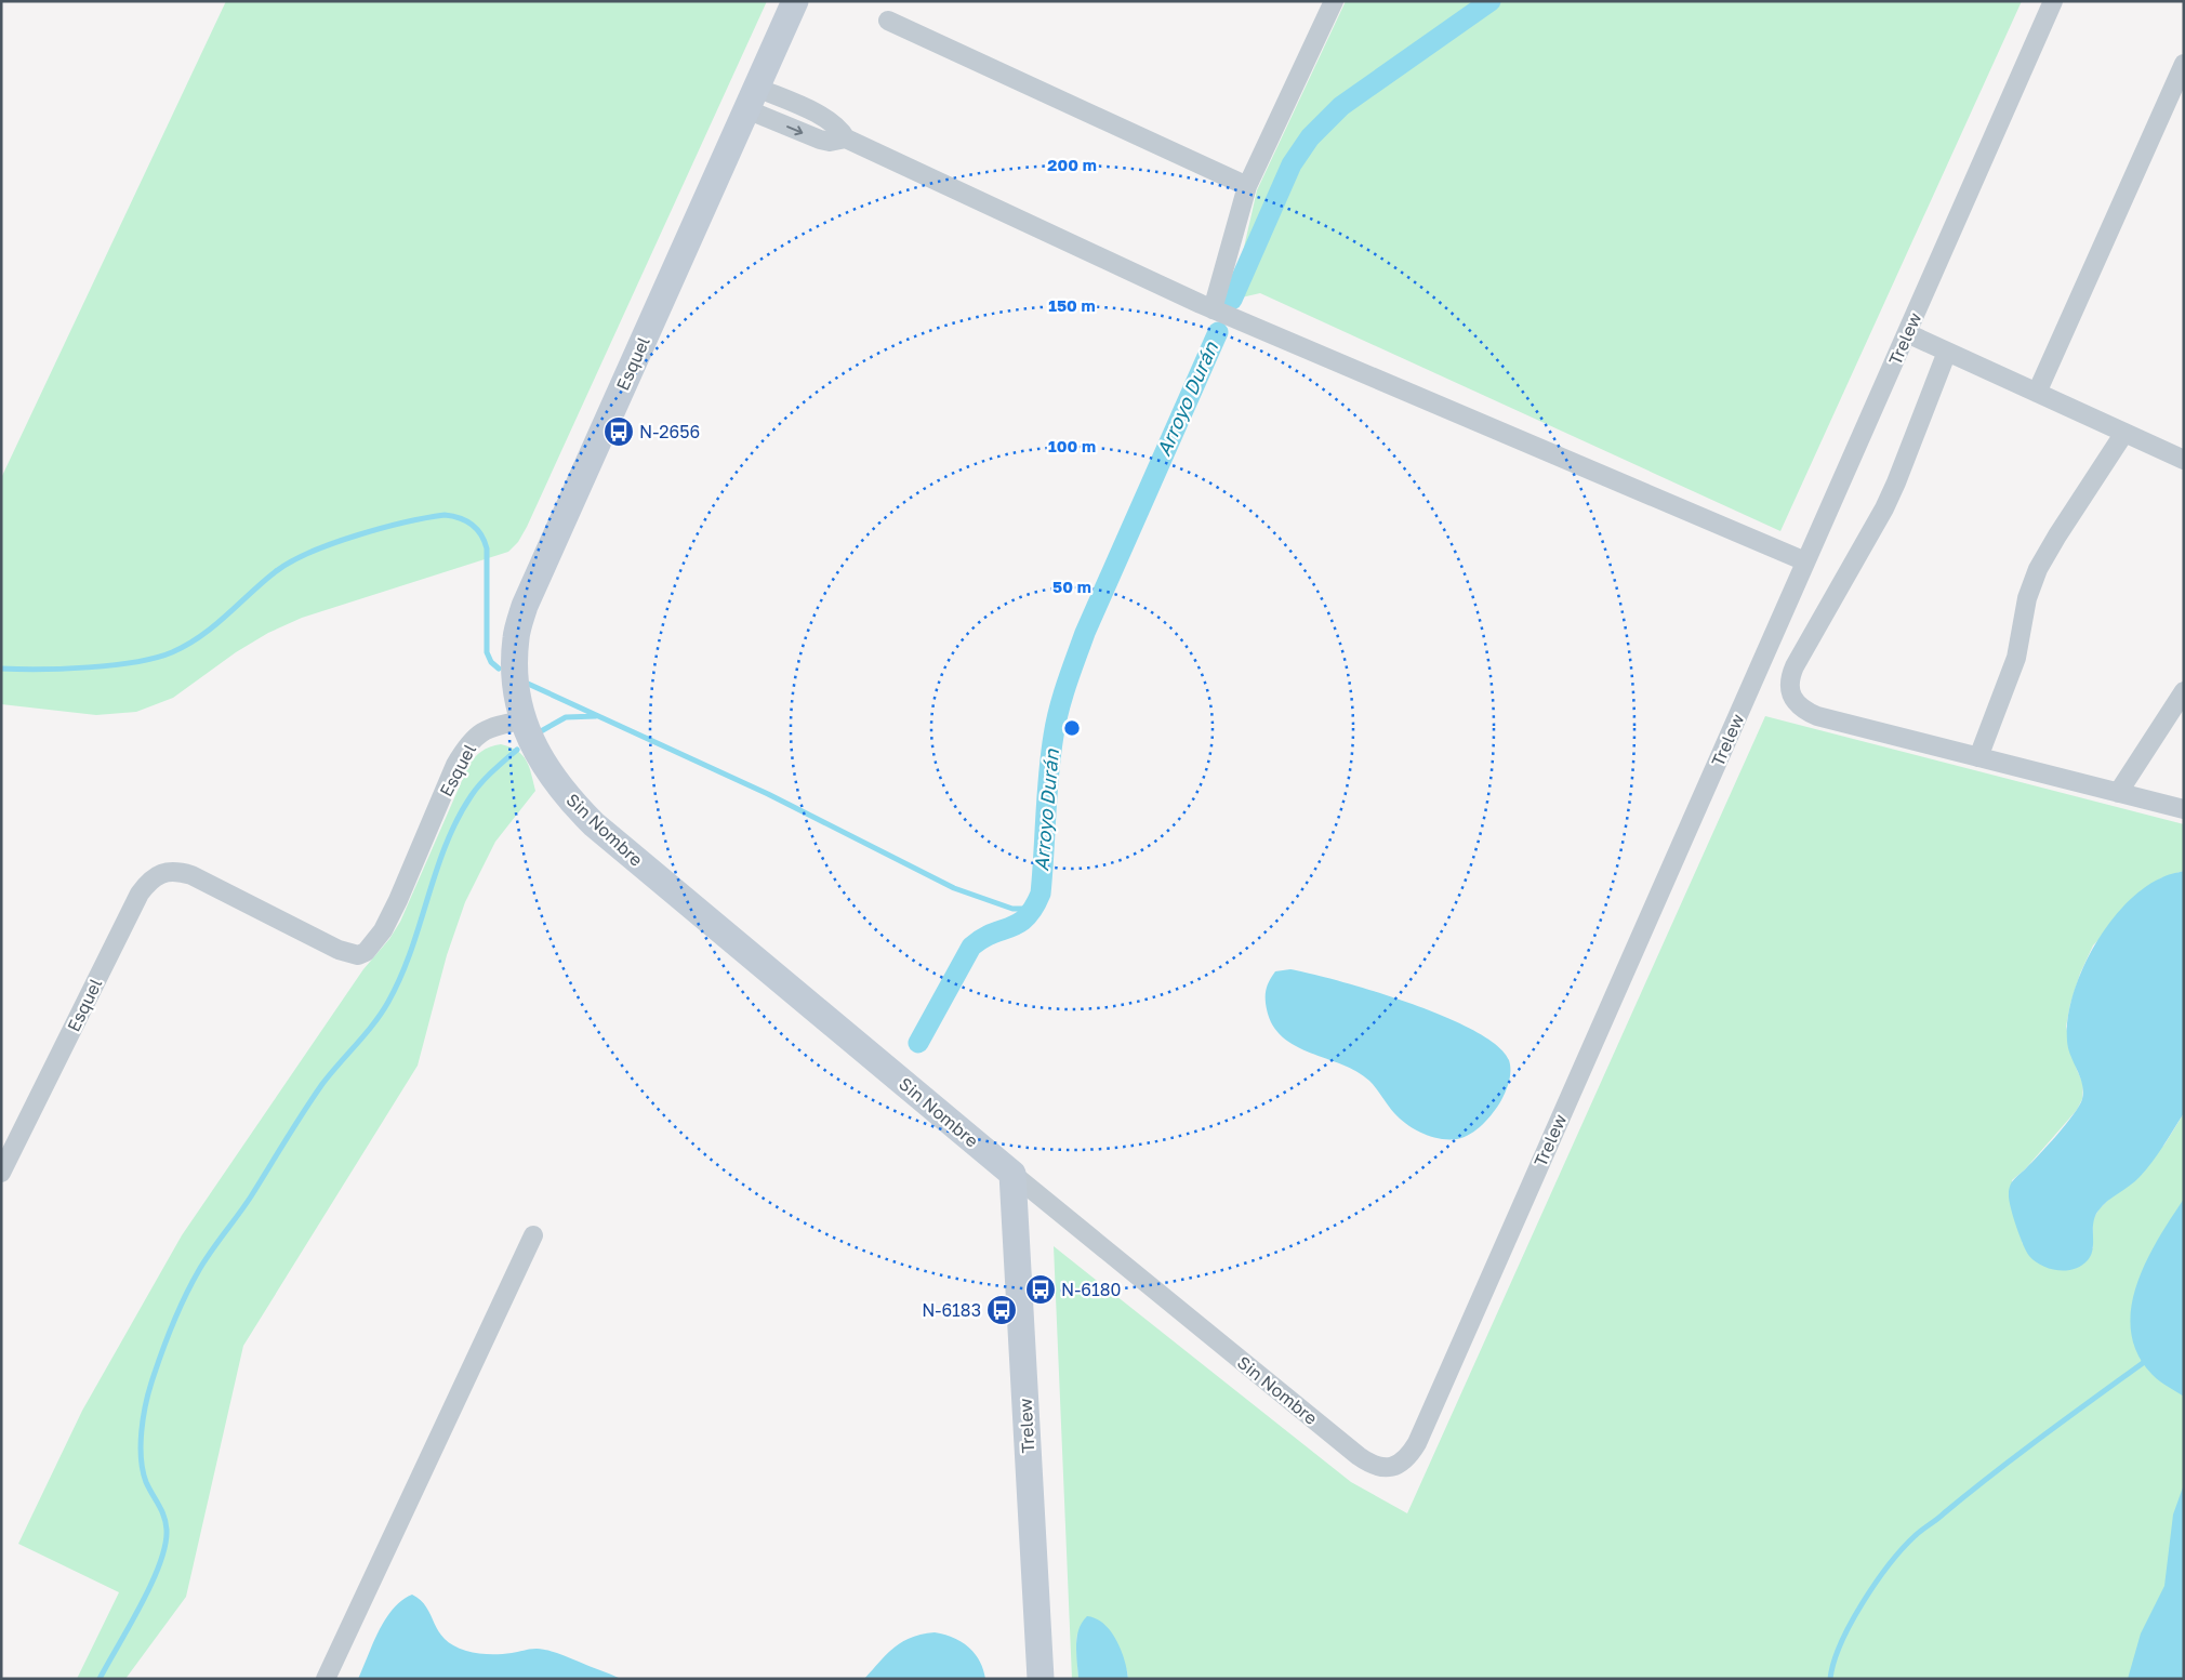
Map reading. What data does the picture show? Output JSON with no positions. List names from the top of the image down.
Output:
{
  "streets": {
    "main road": ["Trelew", "Esquel", "Sin Nombre"]
  },
  "crossings": [
    ["Trelew", "Sin Nombre"],
    ["Esquel", "Sin Nombre"]
  ],
  "water": ["Arroyo Durán"],
  "places": {
    "bus stop": ["N-2656", "N-6180", "N-6183"]
  },
  "rings": [
    "200 m",
    "150 m",
    "100 m",
    "50 m"
  ]
}
